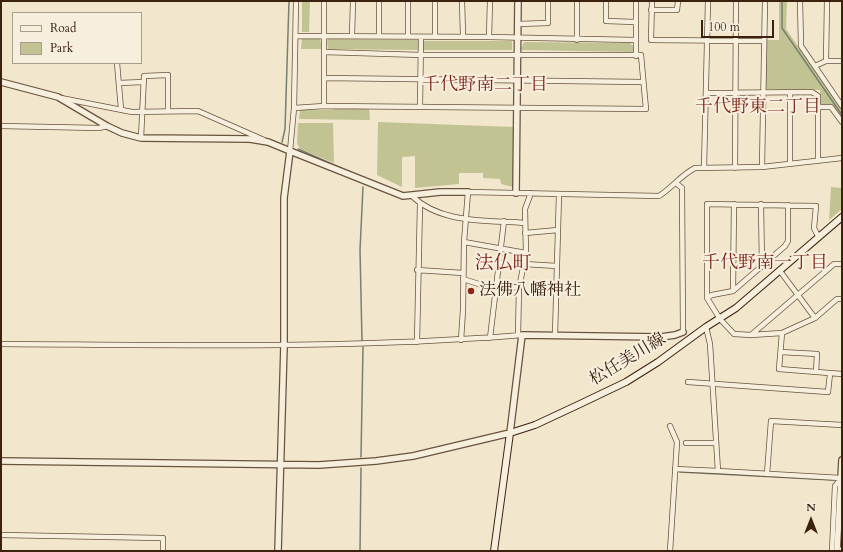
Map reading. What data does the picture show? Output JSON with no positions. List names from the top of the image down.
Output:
{
  "streets": {
    "main road": ["松任美川線"]
  },
  "districts": [
    "千代野南二丁目",
    "千代野東二丁目",
    "千代野南一丁目",
    "法仏町"
  ],
  "places": ["法佛八幡神社"],
  "legend": ["Road", "Park"],
  "scale_bar": "100 m",
  "north": "top"
}
